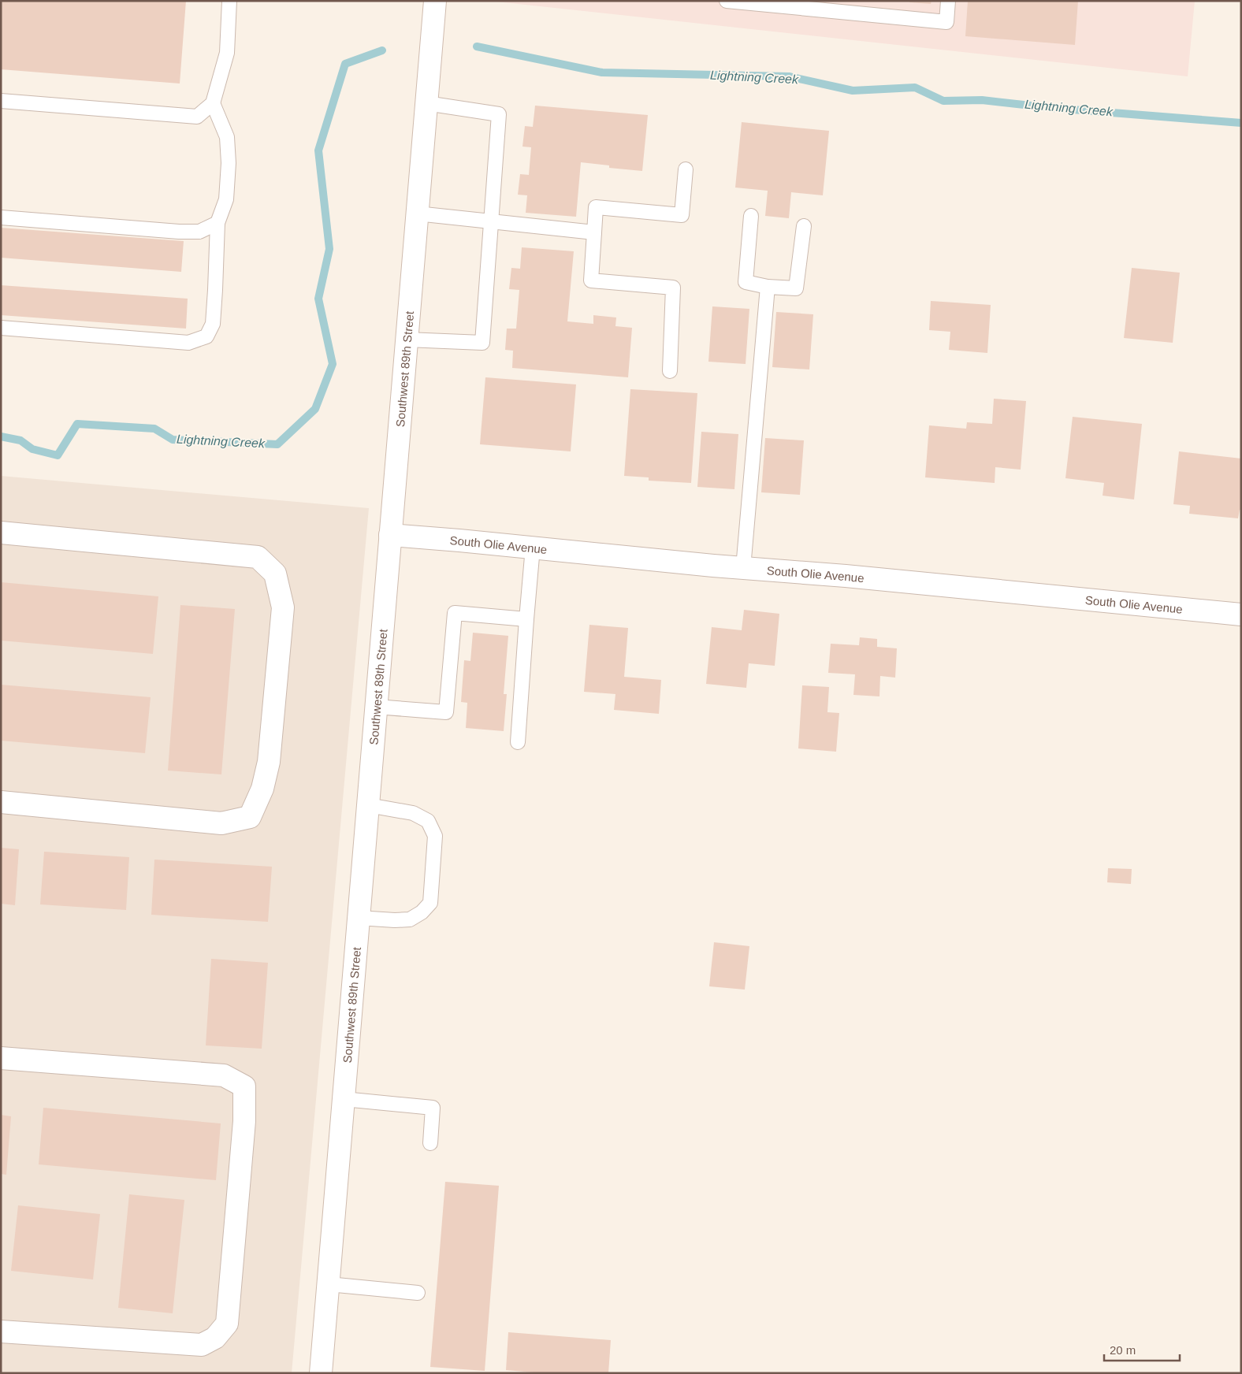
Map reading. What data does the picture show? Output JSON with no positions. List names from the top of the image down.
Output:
{
  "streets": {
    "street": ["Southwest 89th Street", "South Olie Avenue"]
  },
  "crossings": [
    ["Southwest 89th Street", "South Olie Avenue"]
  ],
  "water": ["Lightning Creek"],
  "scale_bar": "20 m"
}
